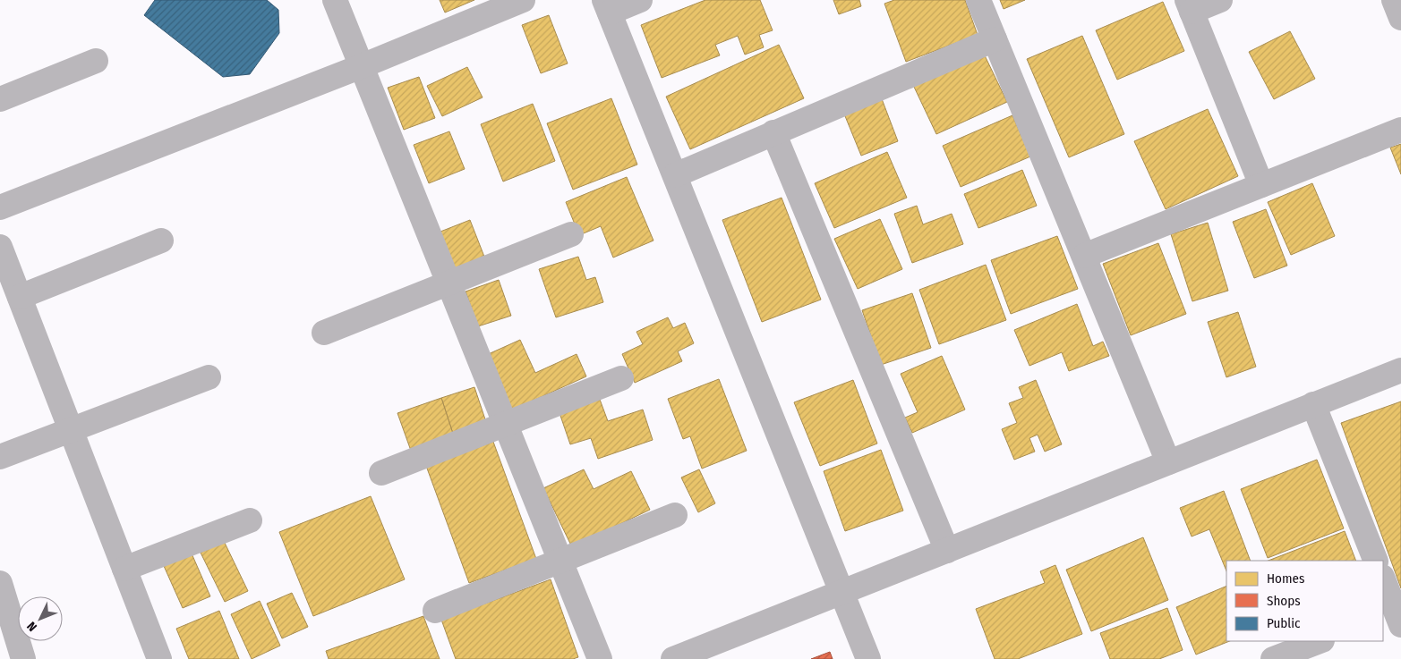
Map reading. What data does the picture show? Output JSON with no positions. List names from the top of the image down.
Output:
{
  "legend": ["Homes", "Shops", "Public"],
  "north": "bottom left"
}
